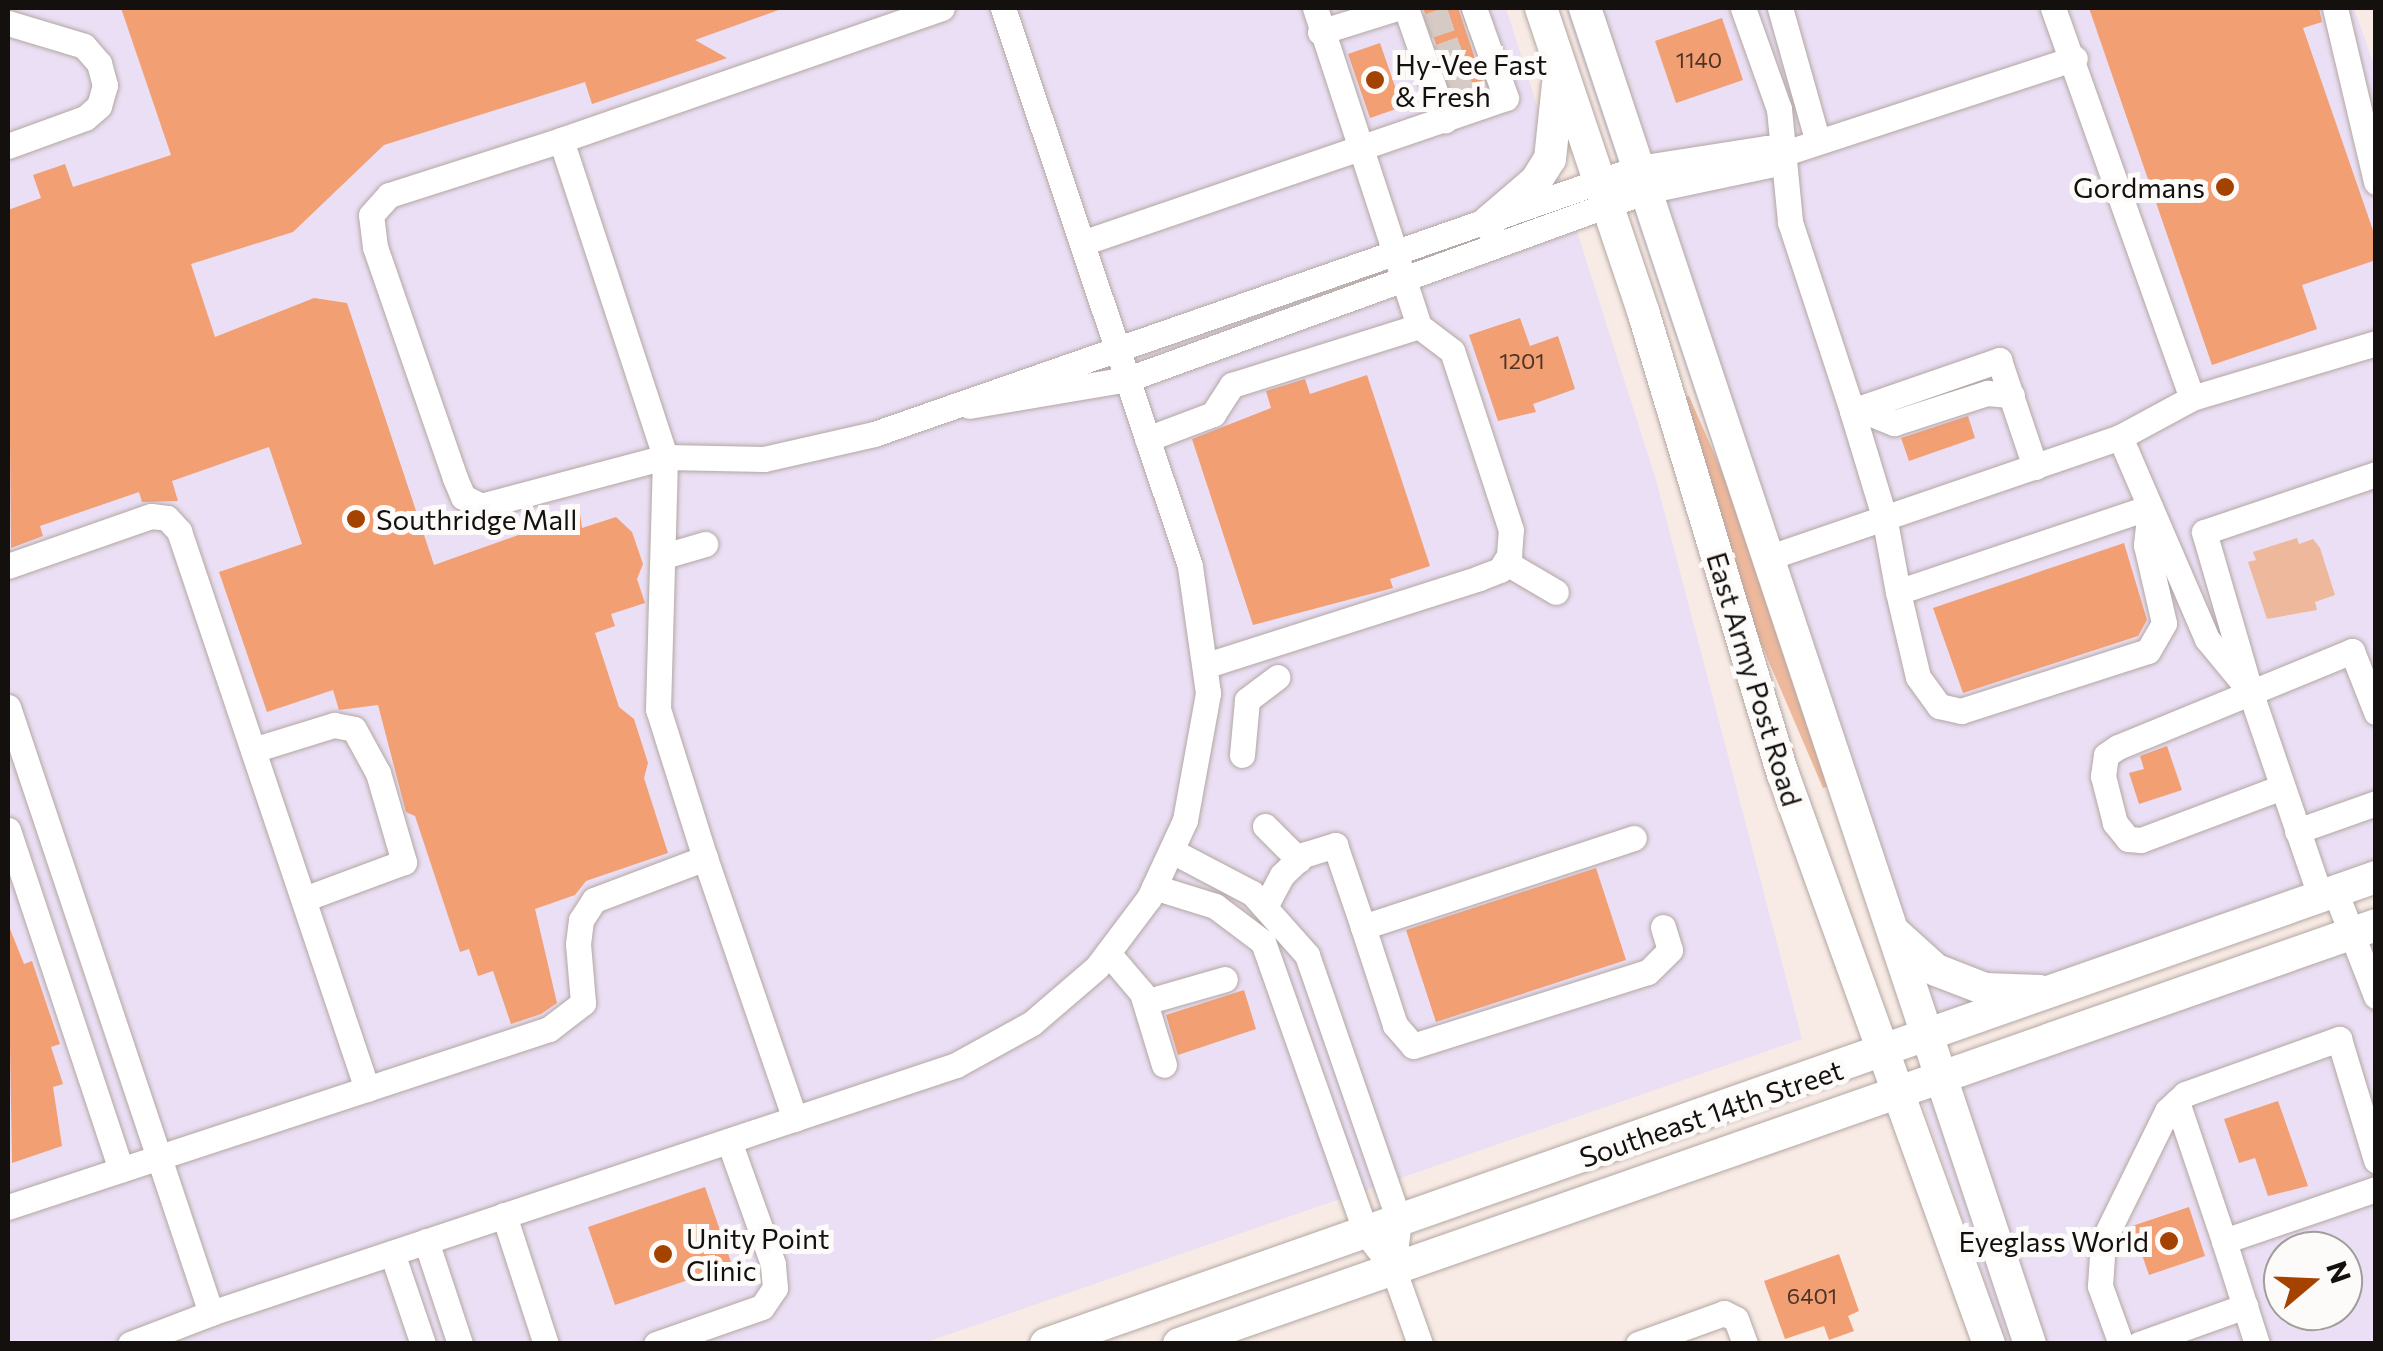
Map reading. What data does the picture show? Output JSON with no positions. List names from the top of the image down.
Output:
{
  "streets": {
    "main road": ["East Army Post Road", "Southeast 14th Street"]
  },
  "crossings": [
    ["East Army Post Road", "Southeast 14th Street"]
  ],
  "places": [
    "Hy-Vee Fast & Fresh",
    "Gordmans",
    "Southridge Mall",
    "Eyeglass World",
    "Unity Point Clinic"
  ],
  "house_numbers": ["1140", "1201", "6401"],
  "north": "right"
}
